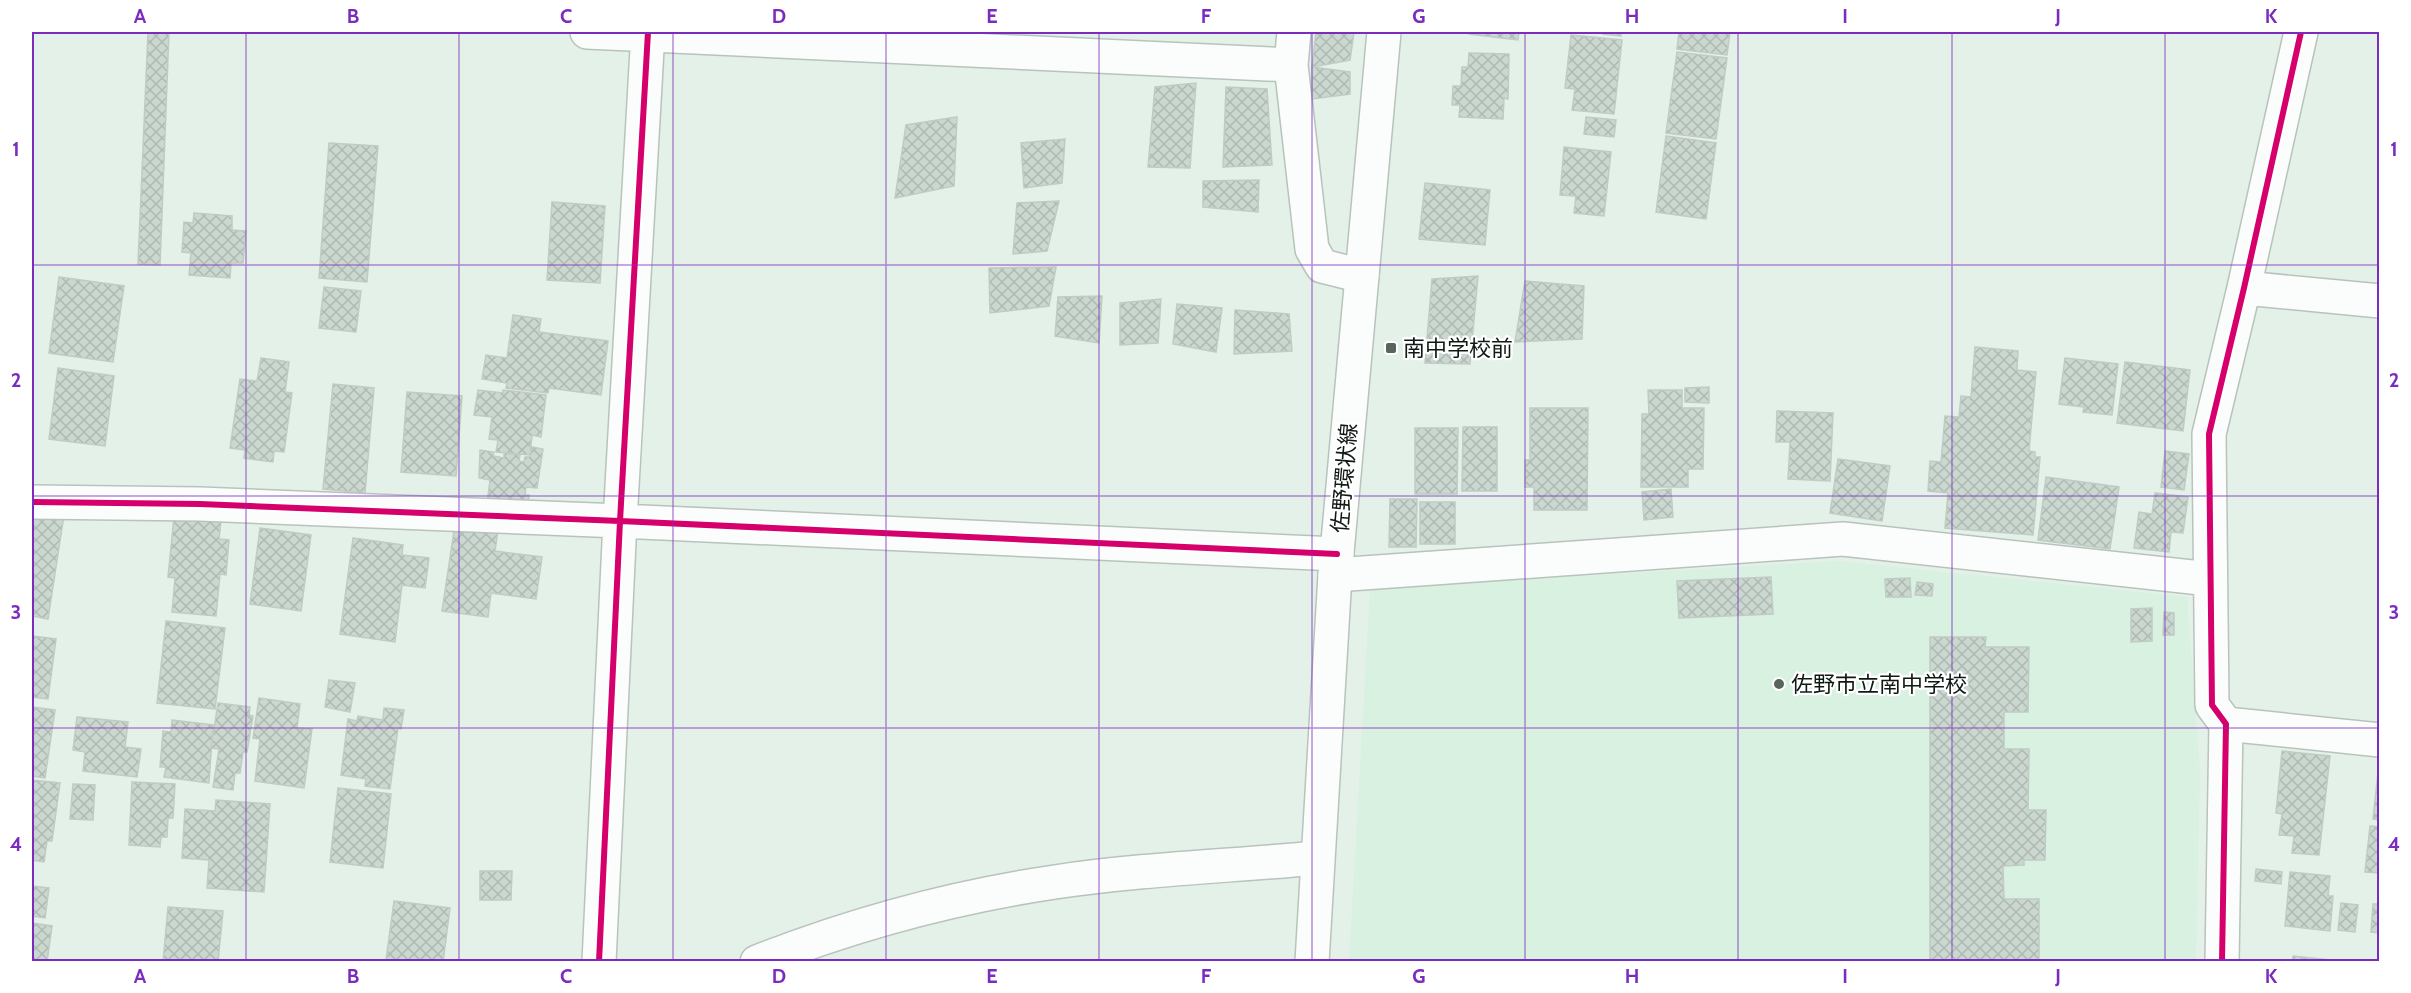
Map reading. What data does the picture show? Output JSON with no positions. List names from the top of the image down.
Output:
{
  "streets": {
    "street": ["佐野環状線"]
  },
  "places": {
    "transit": ["南中学校前"],
    "other": ["佐野市立南中学校"]
  },
  "grid": {
    "columns": [
      "A",
      "B",
      "C",
      "D",
      "E",
      "F",
      "G",
      "H",
      "I",
      "J",
      "K"
    ],
    "rows": [
      "1",
      "2",
      "3",
      "4"
    ]
  }
}
